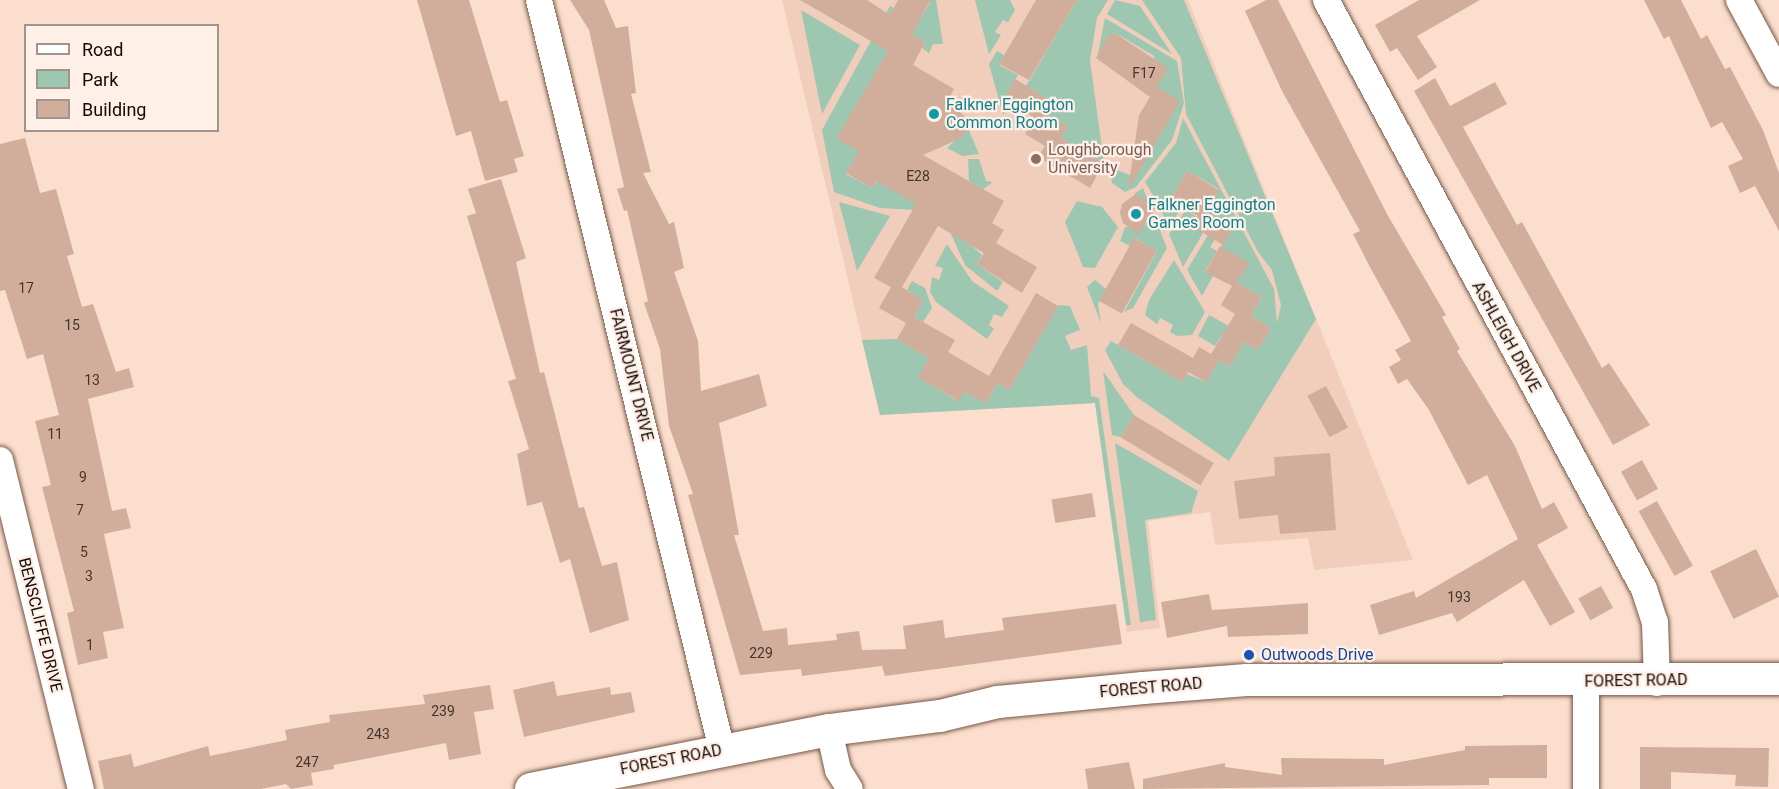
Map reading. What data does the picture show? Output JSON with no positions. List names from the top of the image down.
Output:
{
  "streets": {
    "street": [
      "ASHLEIGH DRIVE",
      "FAIRMOUNT DRIVE",
      "BENSCLIFFE DRIVE",
      "FOREST ROAD"
    ]
  },
  "crossings": [
    ["ASHLEIGH DRIVE", "FOREST ROAD"],
    ["FAIRMOUNT DRIVE", "FOREST ROAD"]
  ],
  "places": [
    "Falkner Eggington Common Room",
    "Loughborough University",
    "Falkner Eggington Games Room",
    "Outwoods Drive"
  ],
  "house_numbers": [
    "F17",
    "E28",
    "17",
    "15",
    "13",
    "11",
    "9",
    "7",
    "5",
    "3",
    "193",
    "1",
    "229",
    "239",
    "243",
    "247"
  ],
  "legend": ["Road", "Park", "Building"]
}
